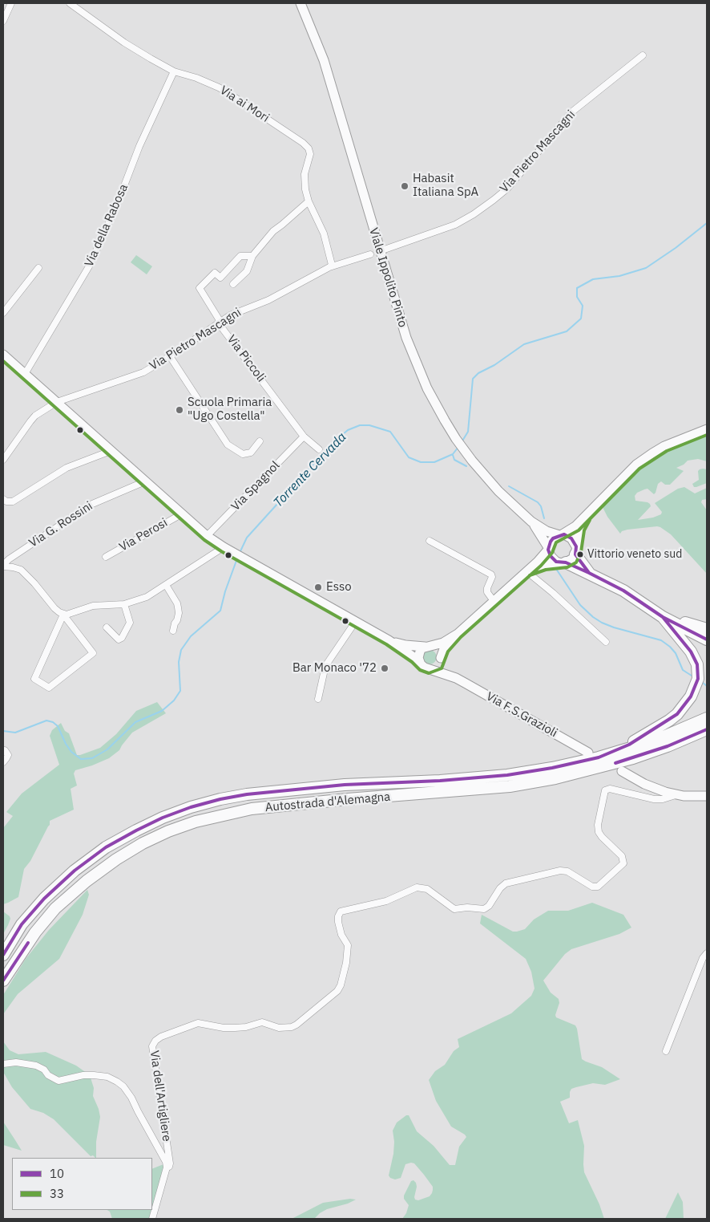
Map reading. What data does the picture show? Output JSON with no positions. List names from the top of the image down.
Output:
{
  "streets": {
    "highway": ["Autostrada d'Alemagna"],
    "main road": ["Viale Ippolito Pinto", "Via F.S.Grazioli"],
    "street": [
      "Via ai Mori",
      "Via Pietro Mascagni",
      "Via della Rabosa",
      "Via Piccoli",
      "Via Spagnol",
      "Via G. Rossini",
      "Via Perosi",
      "Via dell'Artigliere"
    ]
  },
  "crossings": [
    ["Via ai Mori", "Via Pietro Mascagni"],
    ["Via ai Mori", "Via della Rabosa"],
    ["Via Pietro Mascagni", "Viale Ippolito Pinto"],
    ["Via Pietro Mascagni", "Via Piccoli"],
    ["Via Pietro Mascagni", "Via F.S.Grazioli"],
    ["Via della Rabosa", "Via F.S.Grazioli"],
    ["Via Piccoli", "Via Spagnol"],
    ["Via Spagnol", "Via F.S.Grazioli"],
    ["Via G. Rossini", "Via F.S.Grazioli"],
    ["Via Perosi", "Via F.S.Grazioli"]
  ],
  "water": ["Torrente Cervada"],
  "places": [
    "Habasit Italiana SpA",
    "Scuola Primaria \"Ugo Costella\"",
    "Vittorio veneto sud",
    "Esso",
    "Bar Monaco '72"
  ],
  "lines": ["transit line 33", "transit line 10"],
  "legend": ["10", "33"]
}
